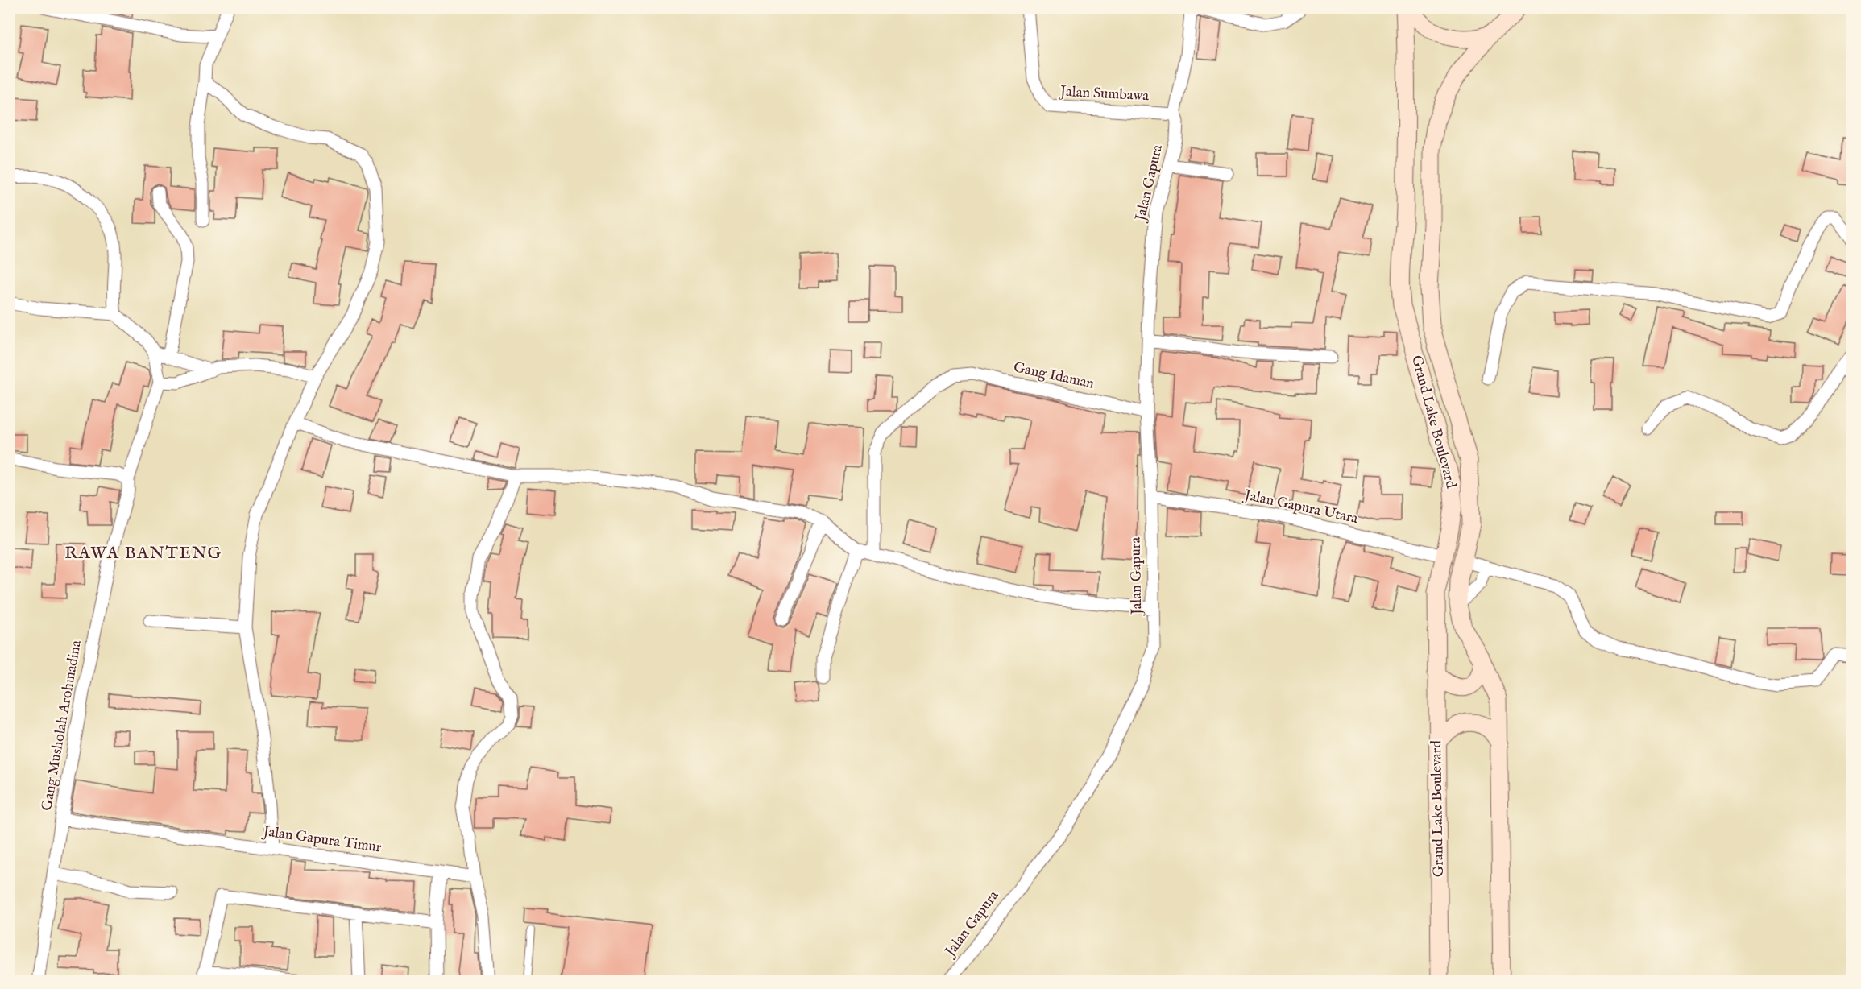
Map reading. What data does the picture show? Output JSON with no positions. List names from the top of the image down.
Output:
{
  "streets": {
    "street": [
      "Jalan Sumbawa",
      "Jalan Gapura",
      "Gang Idaman",
      "Grand Lake Boulevard",
      "Jalan Gapura Utara",
      "Gang Musholah Arohmadina",
      "Jalan Gapura Timur"
    ]
  },
  "crossings": [
    ["Jalan Sumbawa", "Jalan Gapura"],
    ["Jalan Gapura", "Gang Idaman"],
    ["Jalan Gapura", "Jalan Gapura Utara"],
    ["Grand Lake Boulevard", "Jalan Gapura Utara"],
    ["Gang Musholah Arohmadina", "Jalan Gapura Timur"]
  ],
  "districts": ["RAWA BANTENG"]
}
